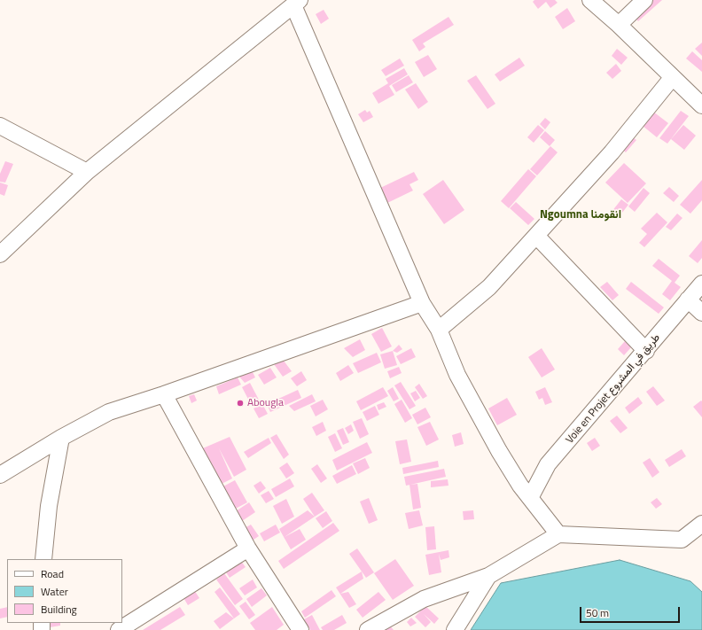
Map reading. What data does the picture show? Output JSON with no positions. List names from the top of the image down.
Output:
{
  "streets": {
    "street": ["Voie en Projet طريق في المشروع"]
  },
  "districts": ["Ngoumna انقومنا"],
  "places": ["Abougla"],
  "legend": ["Road", "Water", "Building"],
  "scale_bar": "50 m"
}
